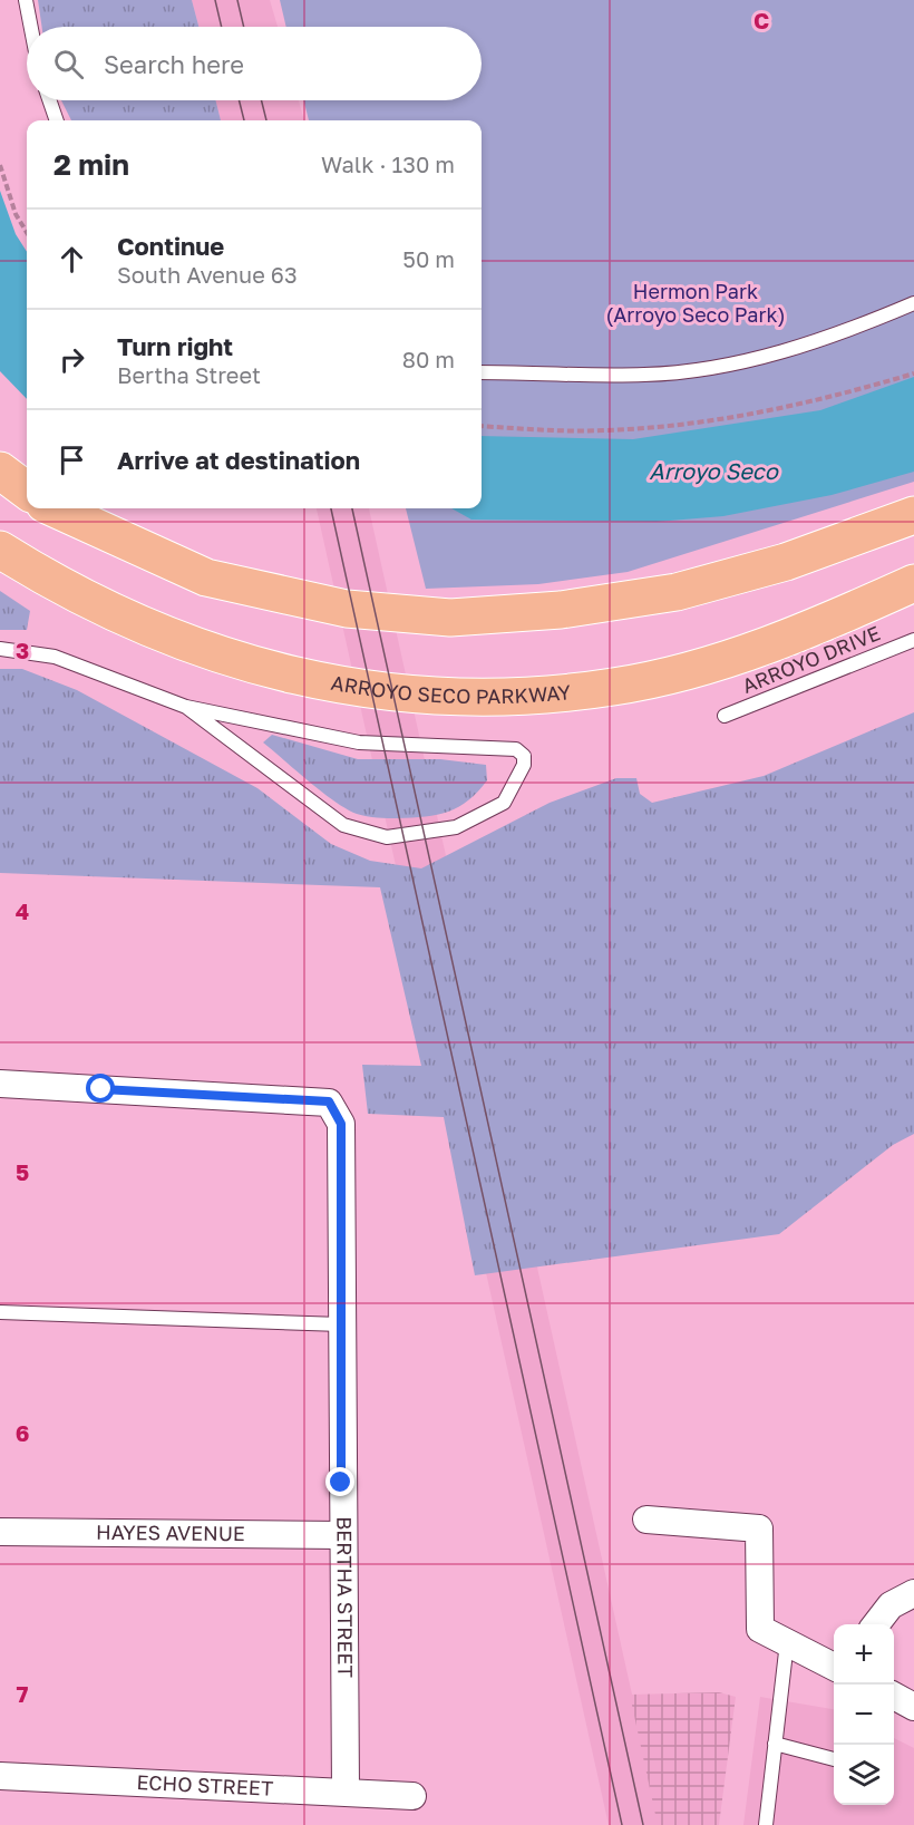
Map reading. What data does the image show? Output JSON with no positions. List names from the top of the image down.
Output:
{
  "streets": {
    "highway": ["ARROYO SECO PARKWAY"],
    "street": ["HAYES AVENUE", "BERTHA STREET", "ECHO STREET"],
    "lane": ["ARROYO DRIVE"]
  },
  "crossings": [
    ["HAYES AVENUE", "BERTHA STREET"],
    ["BERTHA STREET", "ECHO STREET"]
  ],
  "water": ["Arroyo Seco"],
  "parks": ["Hermon Park (Arroyo Seco Park)"],
  "page": {
    "search": "Search here",
    "heading": ["2 min", "Walk · 130 m"],
    "list": [
      ["Continue", "South Avenue 63", "50 m"],
      ["Turn right", "Bertha Street", "80 m"],
      "Arrive at destination"
    ],
    "map_buttons": ["+", "−"]
  },
  "grid": {
    "columns": ["C"],
    "rows": [
      "3",
      "4",
      "5",
      "6",
      "7"
    ]
  }
}
